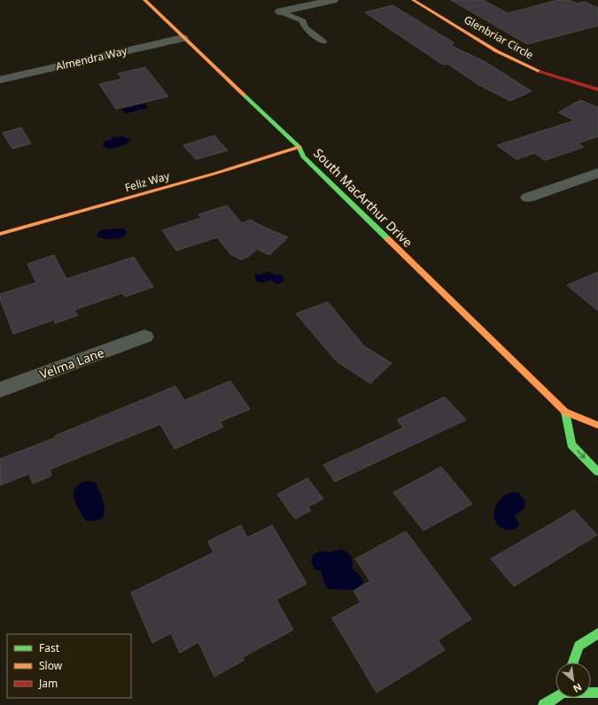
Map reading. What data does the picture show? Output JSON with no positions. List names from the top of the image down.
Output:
{
  "streets": {
    "street": [
      "Glenbriar Circle",
      "Almendra Way",
      "Feliz Way",
      "South MacArthur Drive",
      "Velma Lane"
    ]
  },
  "crossings": [
    ["Almendra Way", "South MacArthur Drive"],
    ["Feliz Way", "South MacArthur Drive"]
  ],
  "legend": ["Fast", "Slow", "Jam"],
  "north": "bottom right"
}
